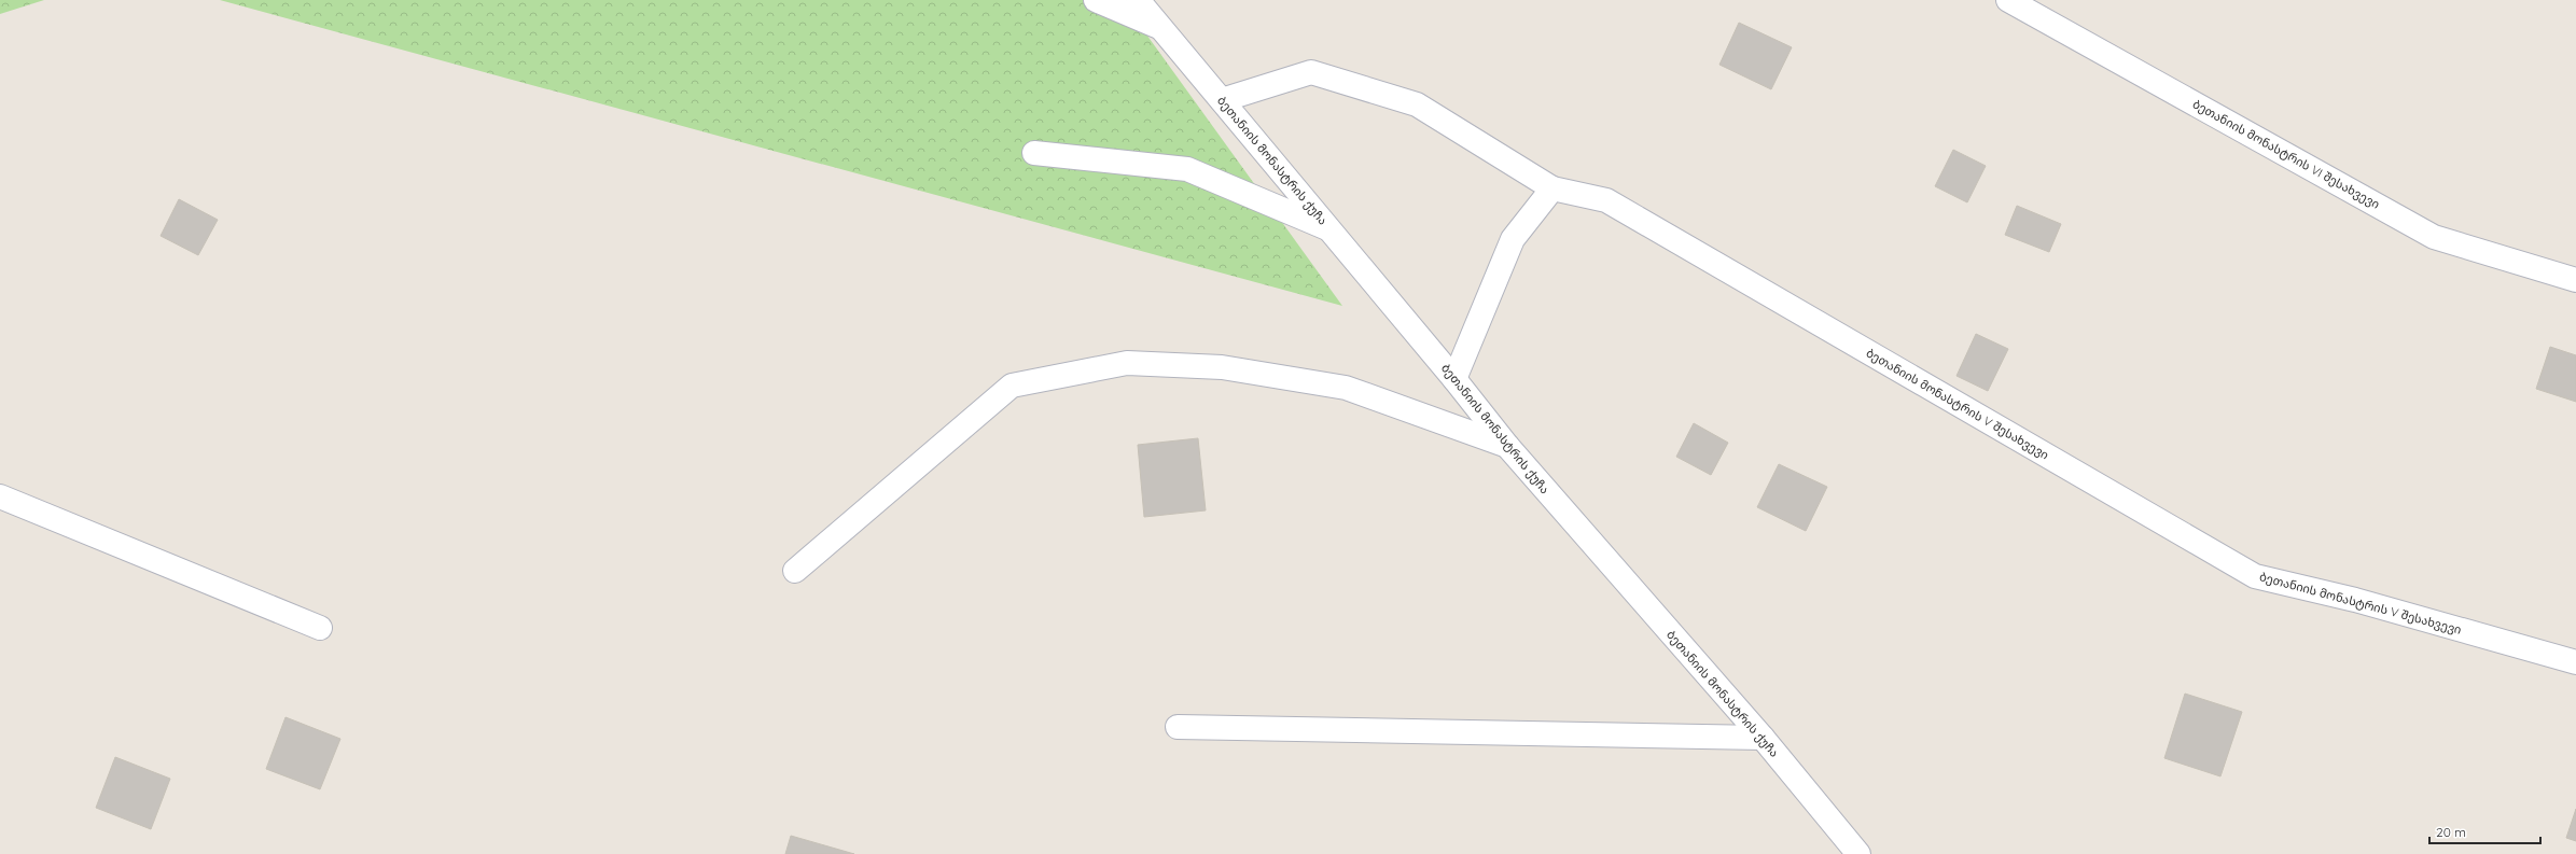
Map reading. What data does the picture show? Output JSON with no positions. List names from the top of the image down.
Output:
{
  "streets": {
    "street": ["ბეთანიის მონასტრის VI შესახვევი", "ბეთანიის მონასტრის ქუჩა", "ბეთანიის მონასტრის V შესახვევი"]
  },
  "crossings": [
    ["ბეთანიის მონასტრის ქუჩა", "ბეთანიის მონასტრის V შესახვევი"]
  ],
  "scale_bar": "20 m"
}
